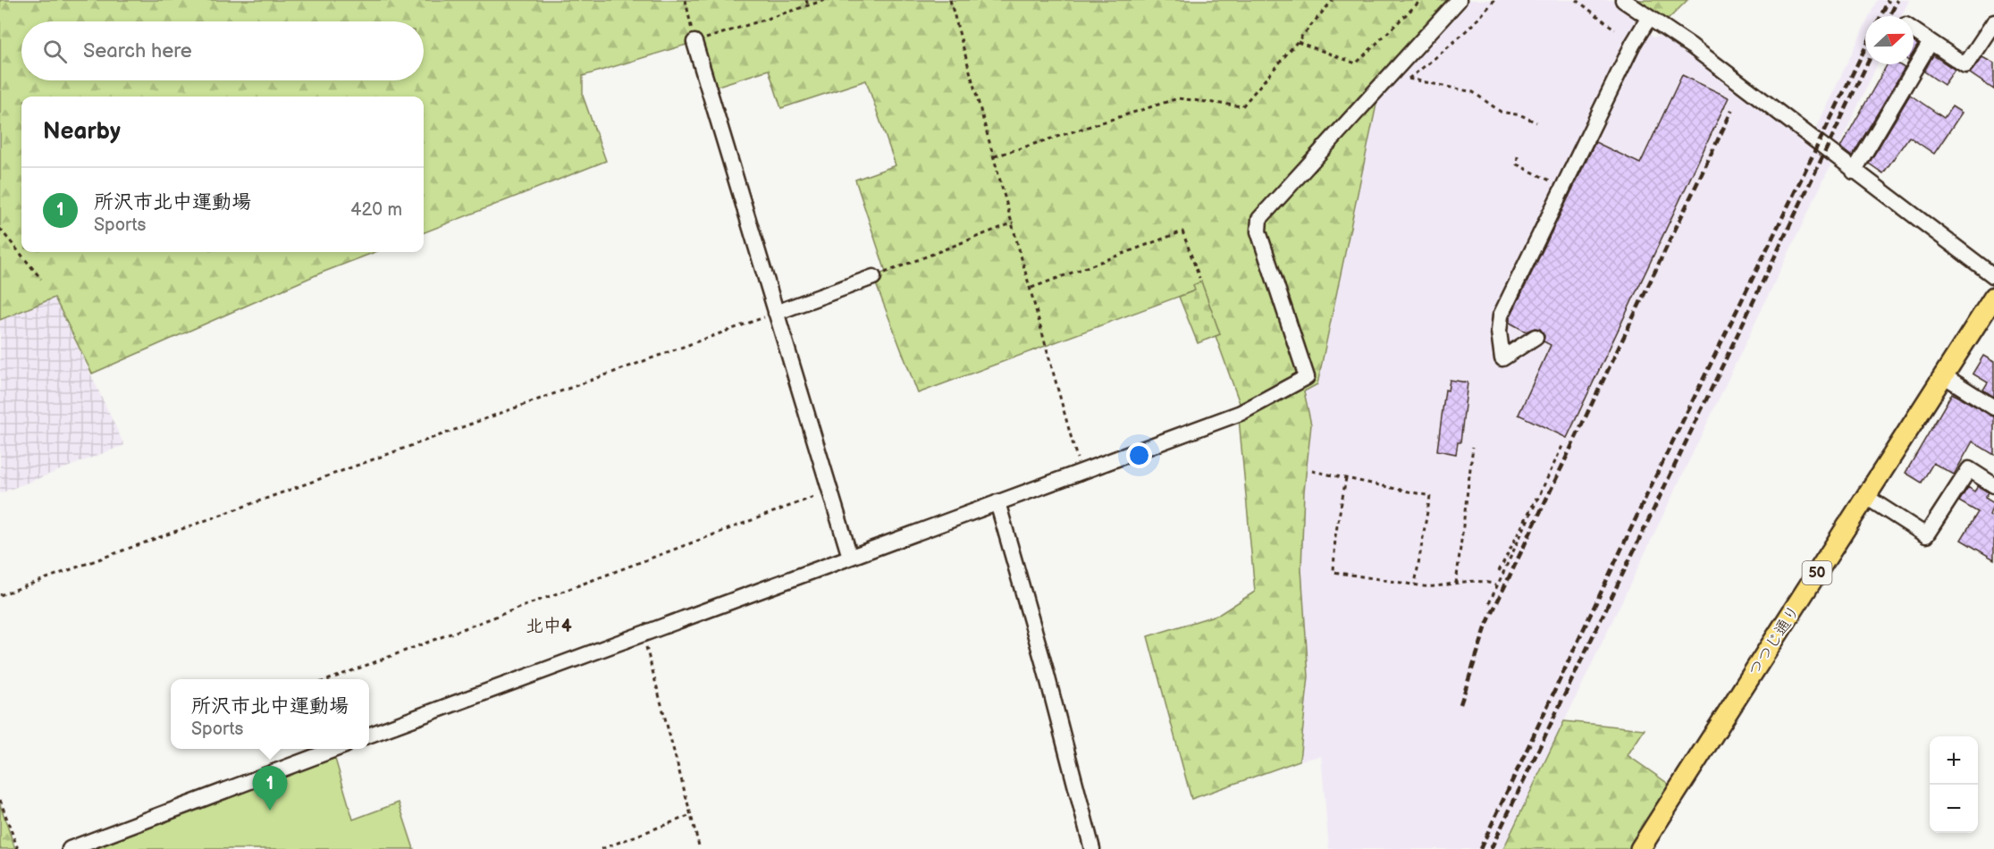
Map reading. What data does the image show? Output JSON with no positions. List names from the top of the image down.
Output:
{
  "streets": {
    "main road": ["50", "つつじ通り"]
  },
  "districts": ["北中4"],
  "north": "right",
  "page": {
    "search": "Search here",
    "heading": "Nearby",
    "list": [
      {
        "mark": "1",
        "name": "所沢市北中運動場",
        "note": "Sports",
        "value": "420 m"
      }
    ],
    "popup": ["所沢市北中運動場", "Sports"],
    "map_buttons": ["+", "−"],
    "pins": "1"
  }
}
